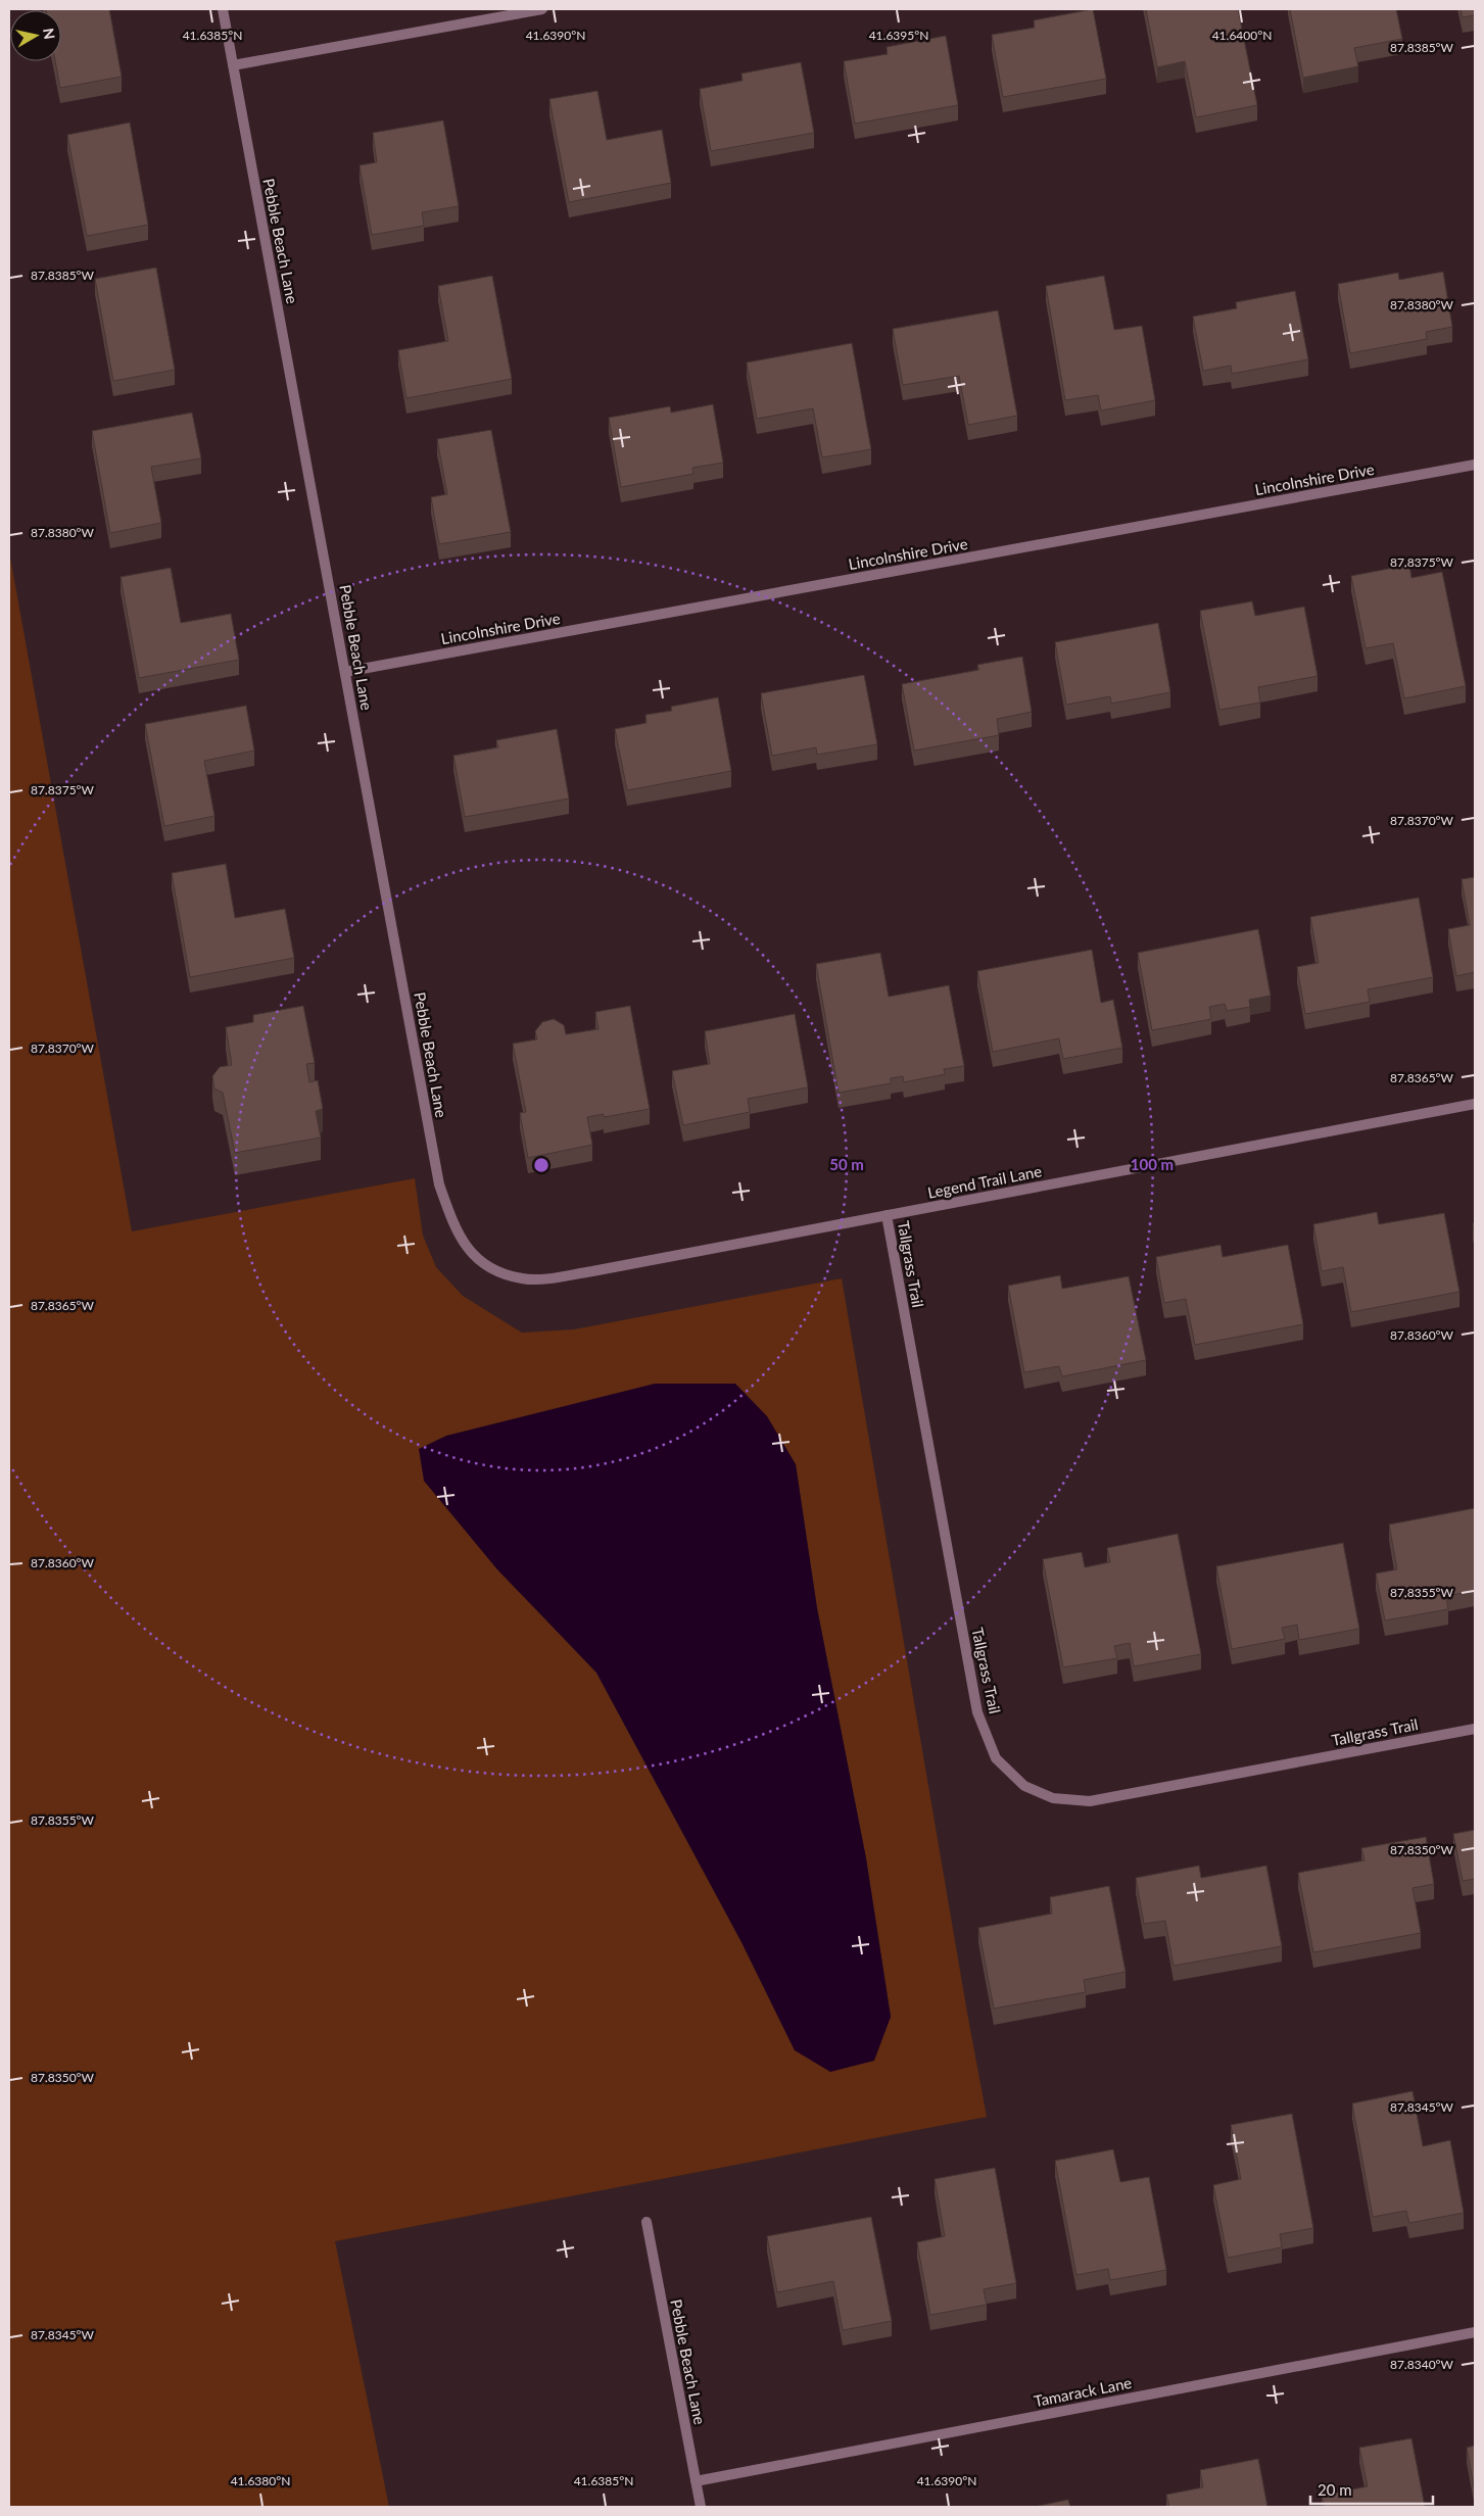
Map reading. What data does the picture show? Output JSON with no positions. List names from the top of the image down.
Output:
{
  "streets": {
    "street": [
      "Pebble Beach Lane",
      "Lincolnshire Drive",
      "Legend Trail Lane",
      "Tallgrass Trail",
      "Tamarack Lane"
    ]
  },
  "crossings": [
    ["Pebble Beach Lane", "Lincolnshire Drive"],
    ["Pebble Beach Lane", "Legend Trail Lane"],
    ["Pebble Beach Lane", "Tamarack Lane"],
    ["Legend Trail Lane", "Tallgrass Trail"]
  ],
  "scale_bar": "20 m",
  "north": "right",
  "coordinates": [
    "41.6400°N",
    "41.6385°N",
    "41.6390°N",
    "41.6395°N",
    "87.8385°W",
    "87.8380°W",
    "87.8375°W",
    "87.8370°W",
    "87.8365°W",
    "87.8360°W",
    "87.8355°W",
    "87.8350°W",
    "87.8345°W",
    "87.8340°W",
    "41.6380°N"
  ],
  "rings": ["50 m", "100 m"]
}
